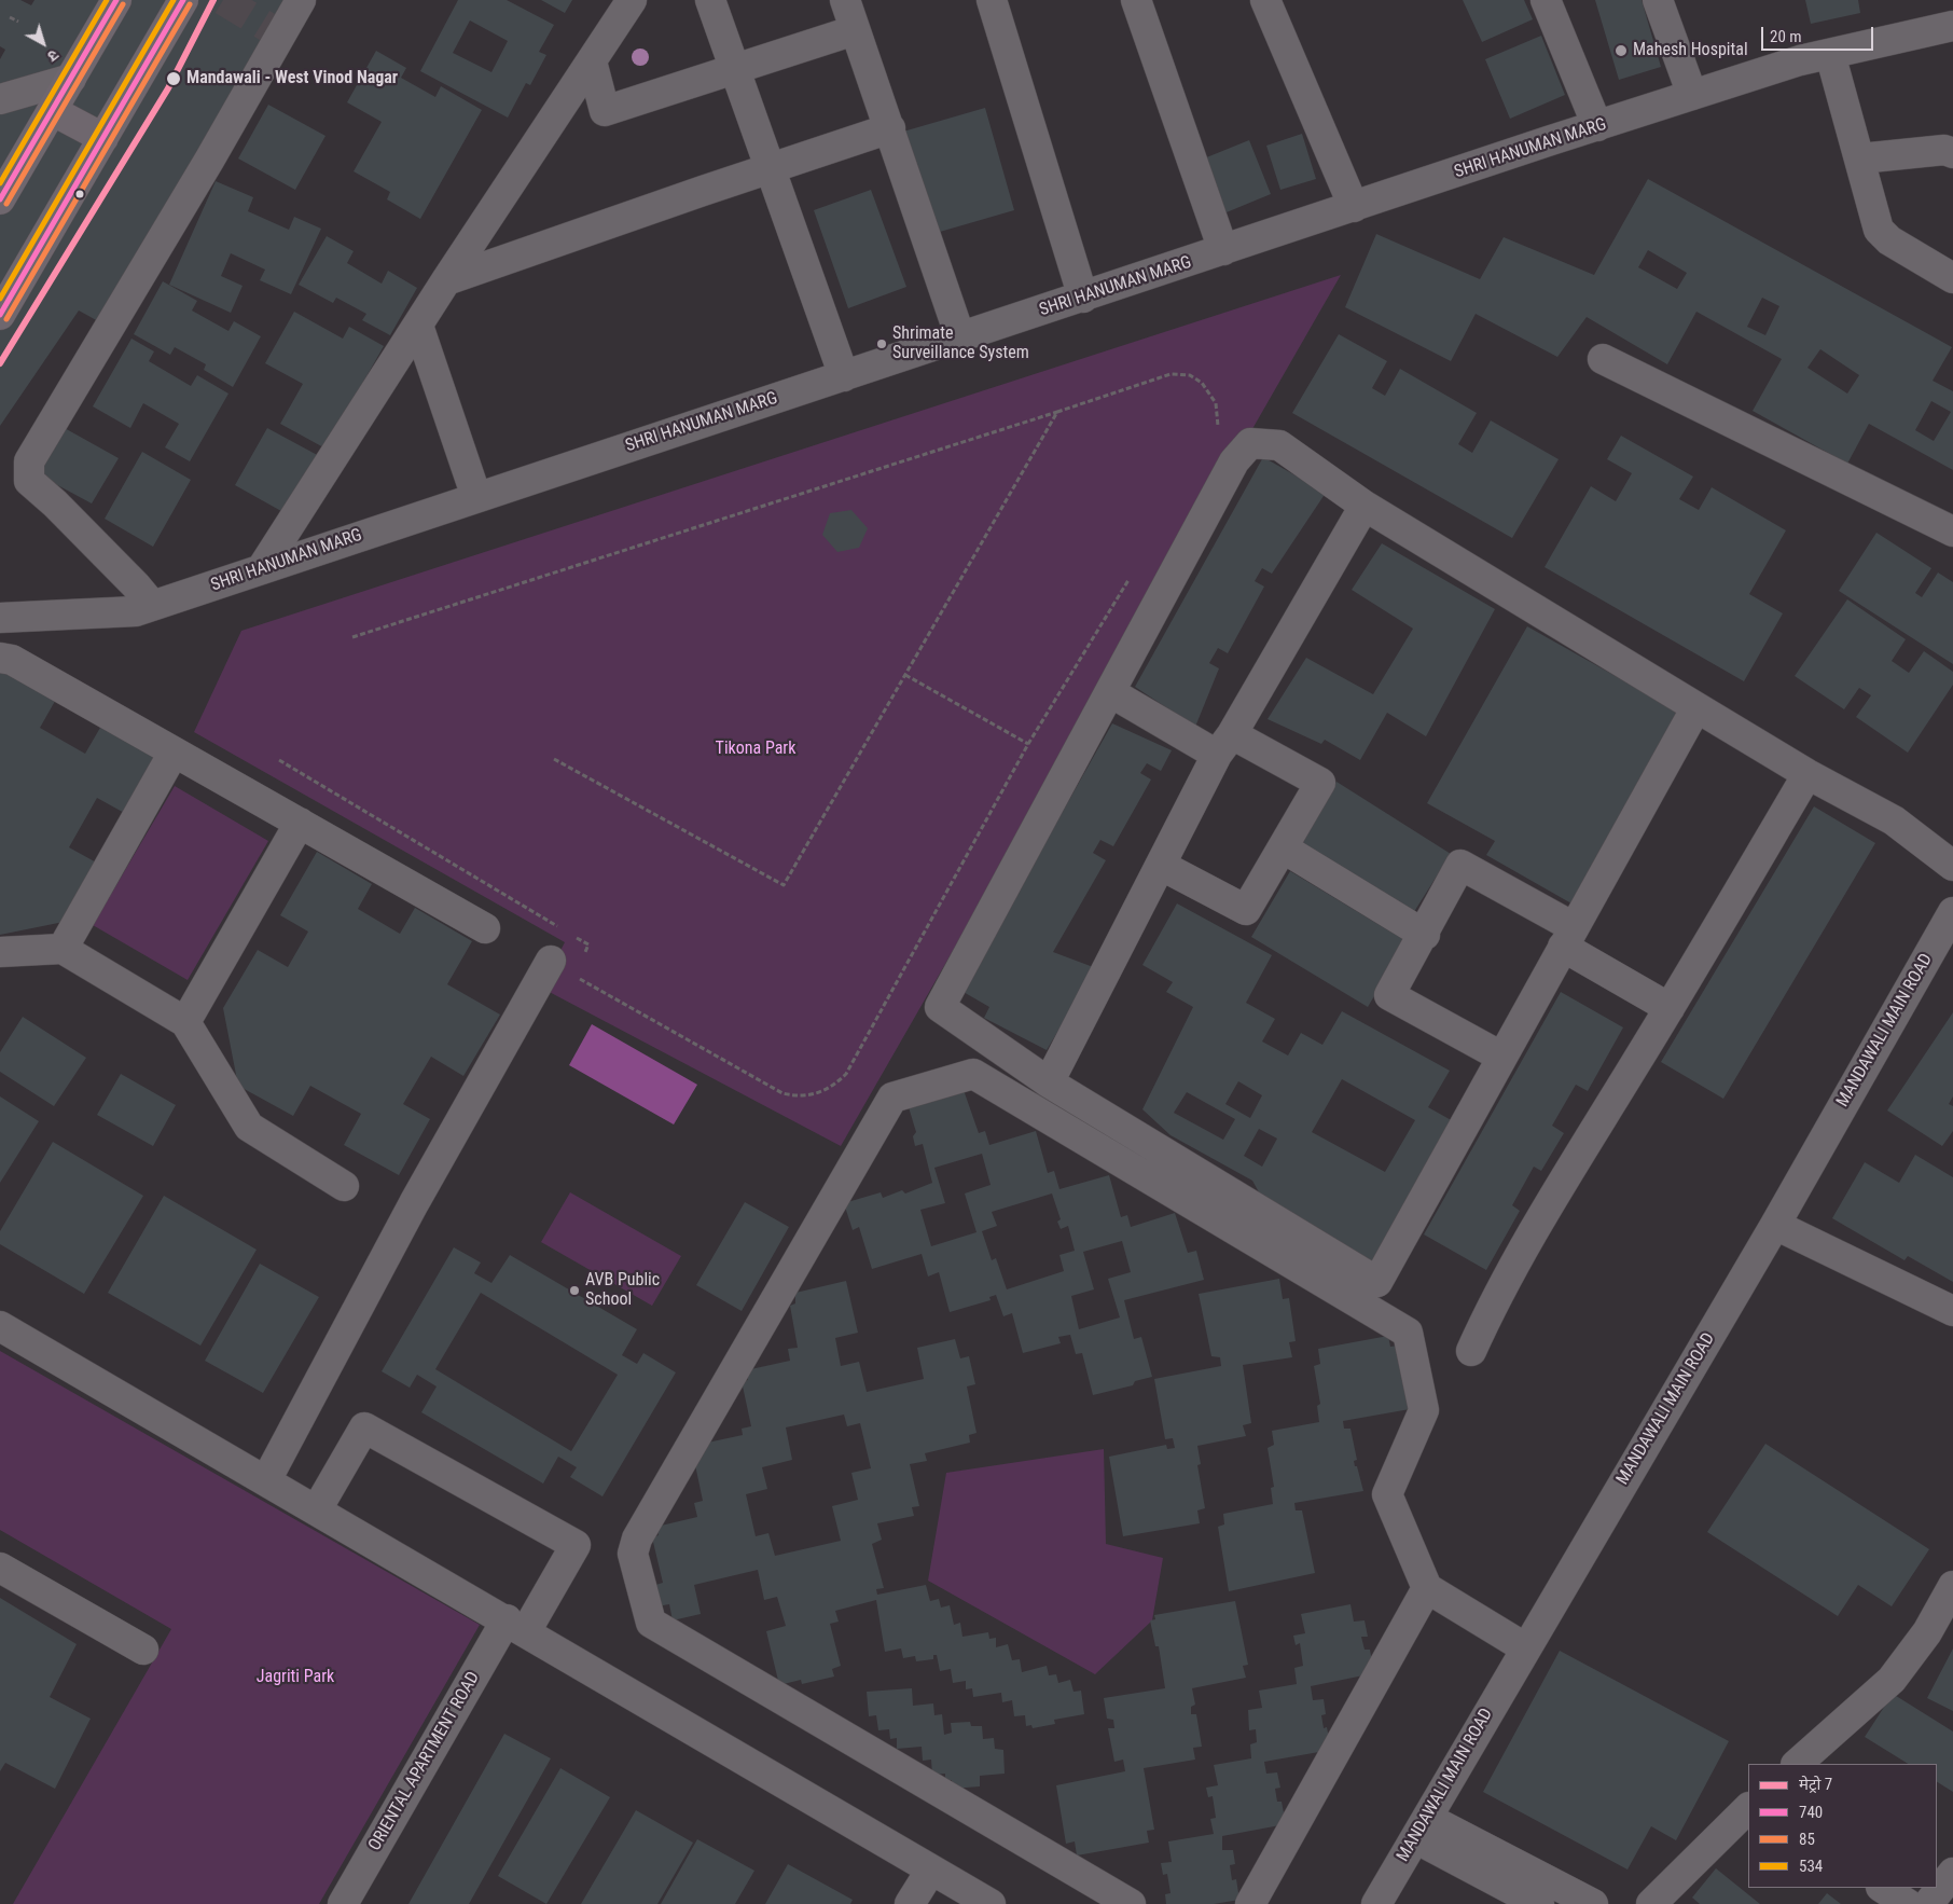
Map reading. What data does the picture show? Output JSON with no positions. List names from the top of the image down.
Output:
{
  "streets": {
    "street": ["SHRI HANUMAN MARG", "MANDAWALI MAIN ROAD", "ORIENTAL APARTMENT ROAD"]
  },
  "parks": ["Tikona Park", "Jagriti Park"],
  "places": [
    "Mahesh Hospital",
    "Mandawali - West Vinod Nagar",
    "Shrimate Surveillance System",
    "AVB Public School"
  ],
  "lines": [
    "metro line 7",
    "transit line 740",
    "transit line 534",
    "transit line 85"
  ],
  "legend": [
    "मेट्रो 7",
    "740",
    "85",
    "534"
  ],
  "scale_bar": "20 m",
  "north": "bottom right"
}
